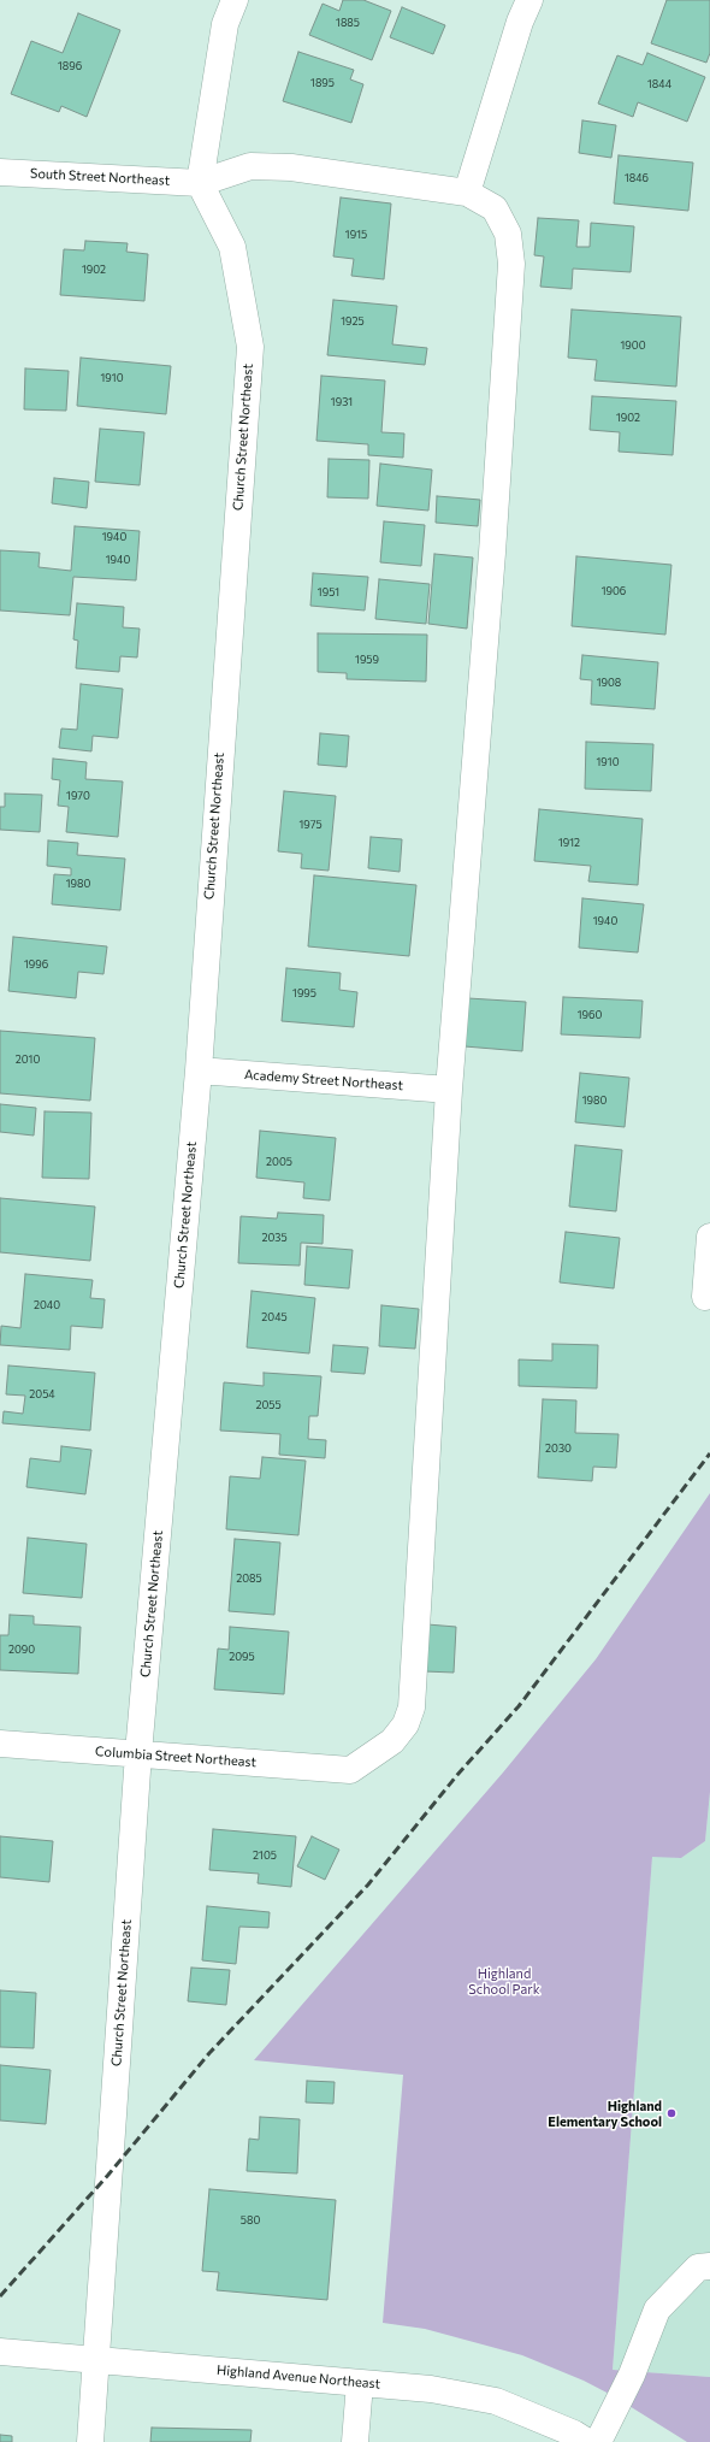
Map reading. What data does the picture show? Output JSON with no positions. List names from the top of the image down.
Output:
{
  "streets": {
    "street": [
      "South Street Northeast",
      "Church Street Northeast",
      "Academy Street Northeast",
      "Columbia Street Northeast",
      "Highland Avenue Northeast"
    ]
  },
  "crossings": [
    ["South Street Northeast", "Church Street Northeast"],
    ["Church Street Northeast", "Academy Street Northeast"],
    ["Church Street Northeast", "Columbia Street Northeast"],
    ["Church Street Northeast", "Highland Avenue Northeast"],
    ["Academy Street Northeast", "Columbia Street Northeast"]
  ],
  "parks": ["Highland School Park"],
  "places": ["Highland Elementary School"],
  "house_numbers": [
    "1885",
    "1896",
    "1895",
    "1844",
    "1846",
    "1915",
    "1902",
    "1925",
    "1900",
    "1910",
    "1931",
    "1902",
    "1940",
    "1940",
    "1906",
    "1951",
    "1959",
    "1908",
    "1910",
    "1970",
    "1975",
    "1912",
    "1980",
    "1940",
    "1996",
    "1995",
    "1960",
    "2010",
    "1980",
    "2005",
    "2035",
    "2040",
    "2045",
    "2054",
    "2055",
    "2030",
    "2085",
    "2090",
    "2095",
    "2105",
    "580"
  ]
}
